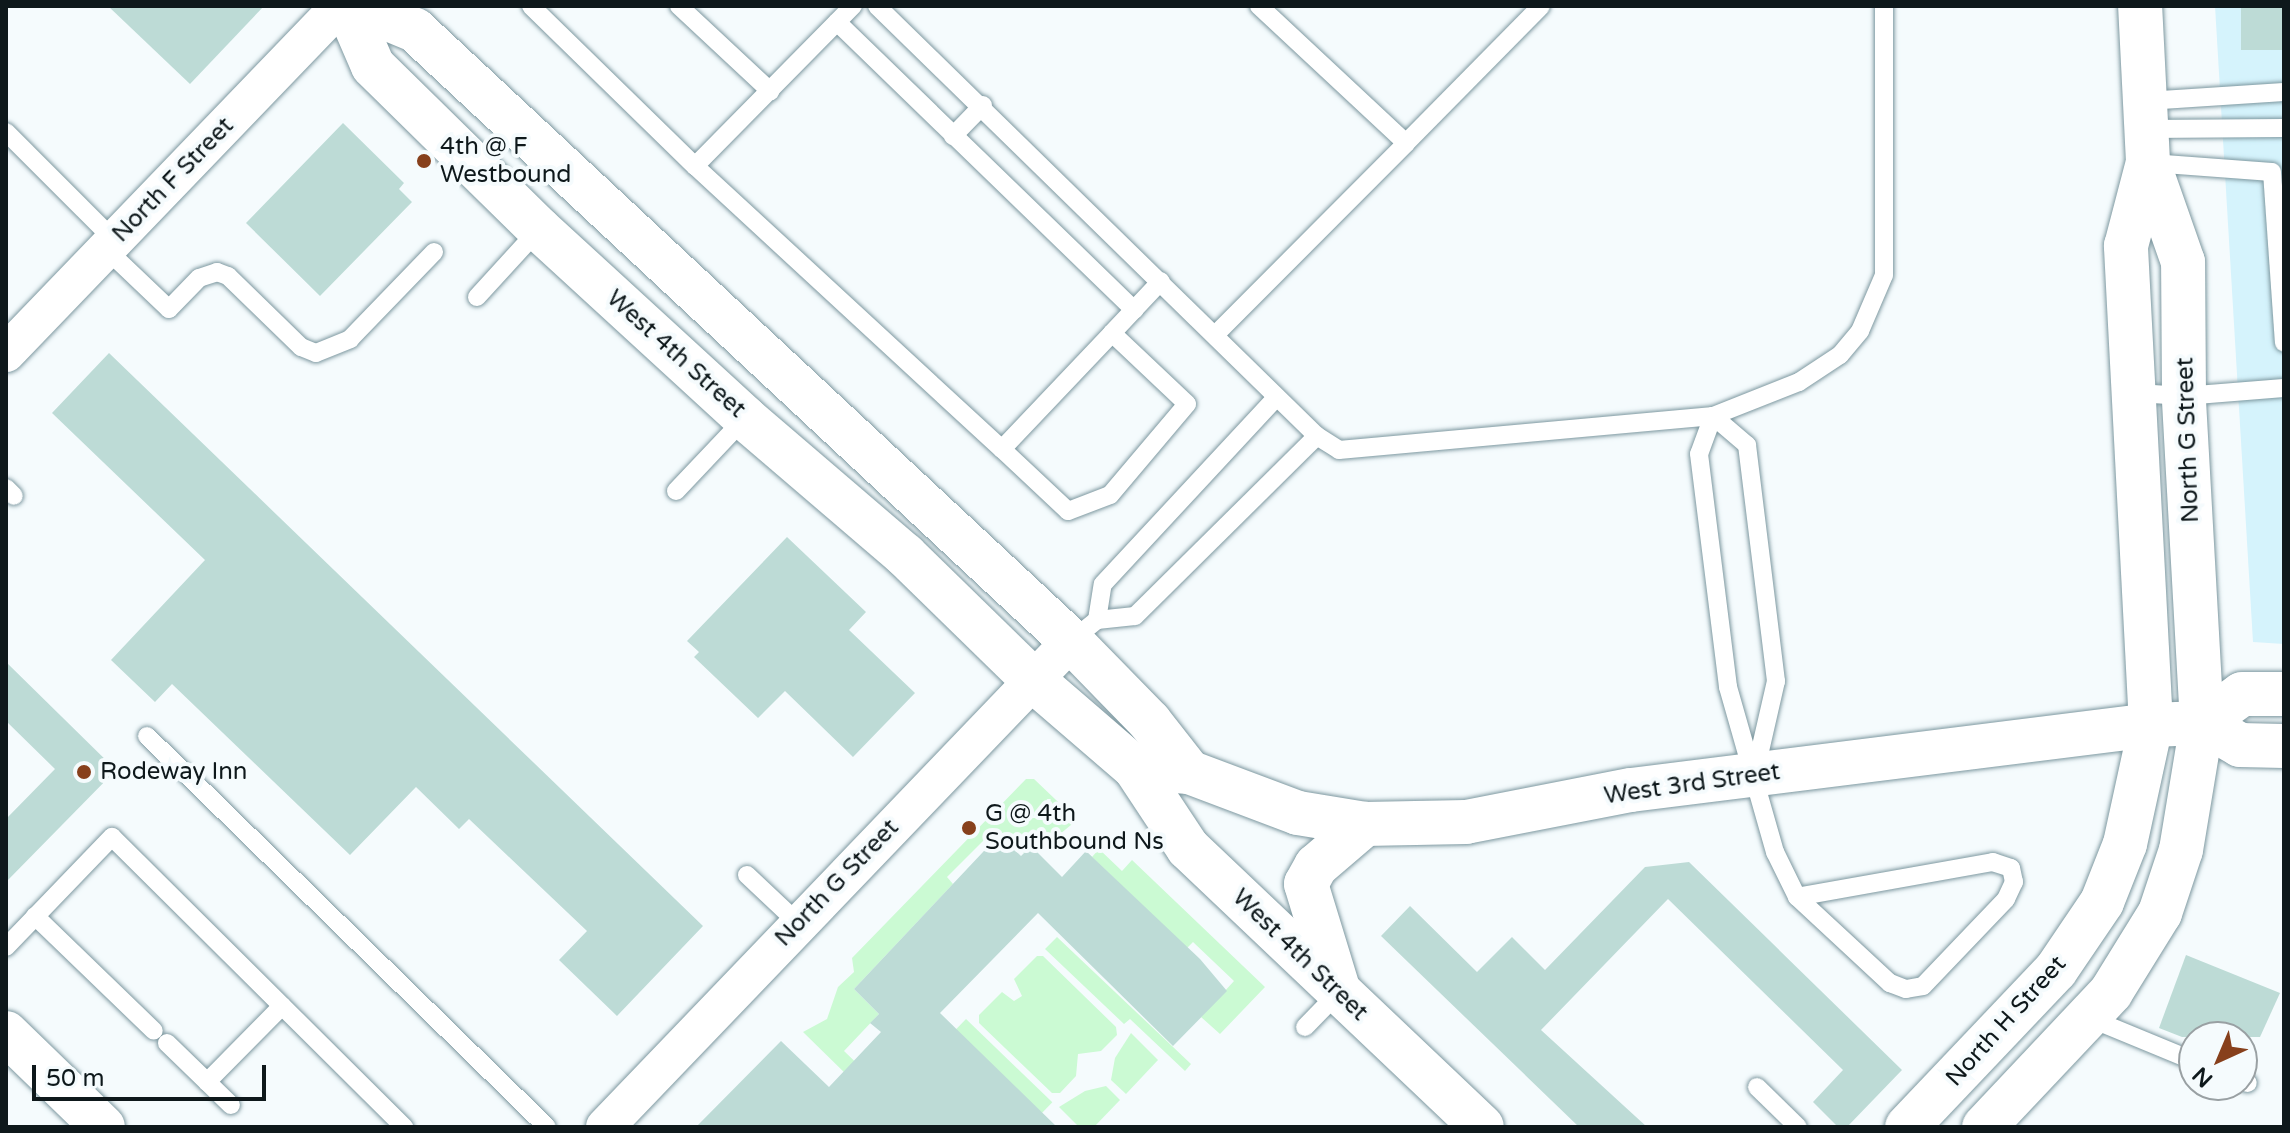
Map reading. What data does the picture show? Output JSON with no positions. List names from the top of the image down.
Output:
{
  "streets": {
    "main road": [
      "West 4th Street",
      "North G Street",
      "West 3rd Street",
      "North H Street"
    ],
    "street": ["North F Street"]
  },
  "crossings": [
    ["West 4th Street", "North G Street"],
    ["West 4th Street", "West 3rd Street"],
    ["North G Street", "West 3rd Street"],
    ["North G Street", "North H Street"],
    ["West 3rd Street", "North H Street"]
  ],
  "places": ["4th @ F Westbound", "Rodeway Inn", "G @ 4th Southbound Ns"],
  "scale_bar": "50 m",
  "north": "bottom left"
}
